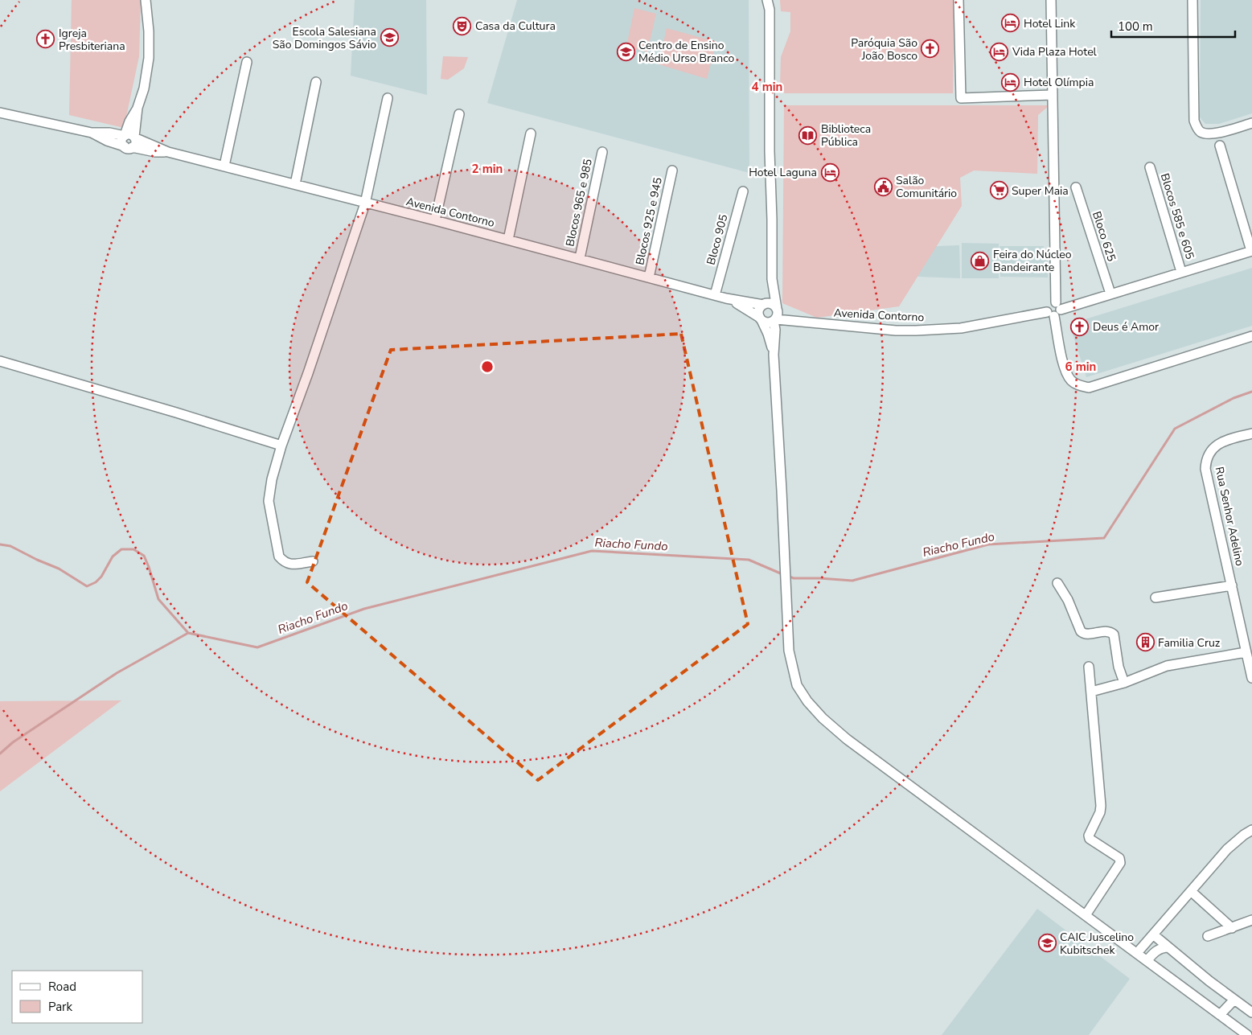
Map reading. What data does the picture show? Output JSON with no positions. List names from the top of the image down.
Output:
{
  "streets": {
    "street": [
      "Blocos 965 e 985",
      "Avenida Contorno",
      "Blocos 585 e 605",
      "Blocos 925 e 945",
      "Bloco 625",
      "Bloco 905",
      "Rua Senhor Adelino"
    ]
  },
  "crossings": [
    ["Blocos 965 e 985", "Avenida Contorno"],
    ["Avenida Contorno", "Blocos 585 e 605"],
    ["Avenida Contorno", "Blocos 925 e 945"],
    ["Avenida Contorno", "Bloco 625"],
    ["Avenida Contorno", "Bloco 905"]
  ],
  "water": ["Riacho Fundo"],
  "places": {
    "hotel": [
      "Hotel Link",
      "Vida Plaza Hotel",
      "Hotel Olímpia",
      "Hotel Laguna"
    ],
    "theatre": ["Casa da Cultura"],
    "school or university": ["Escola Salesiana São Domingos Sávio", "Centro de Ensino Médio Urso Branco", "CAIC Juscelino Kubitschek"],
    "church": ["Igreja Presbiteriana", "Paróquia São João Bosco", "Deus é Amor"],
    "library": ["Biblioteca Pública"],
    "public building": ["Salão Comunitário"],
    "supermarket": ["Super Maia"],
    "shop": ["Feira do Núcleo Bandeirante"],
    "building": ["Familia Cruz"]
  },
  "legend": ["Road", "Park"],
  "scale_bar": "100 m",
  "rings": ["4 min", "2 min", "6 min"]
}
